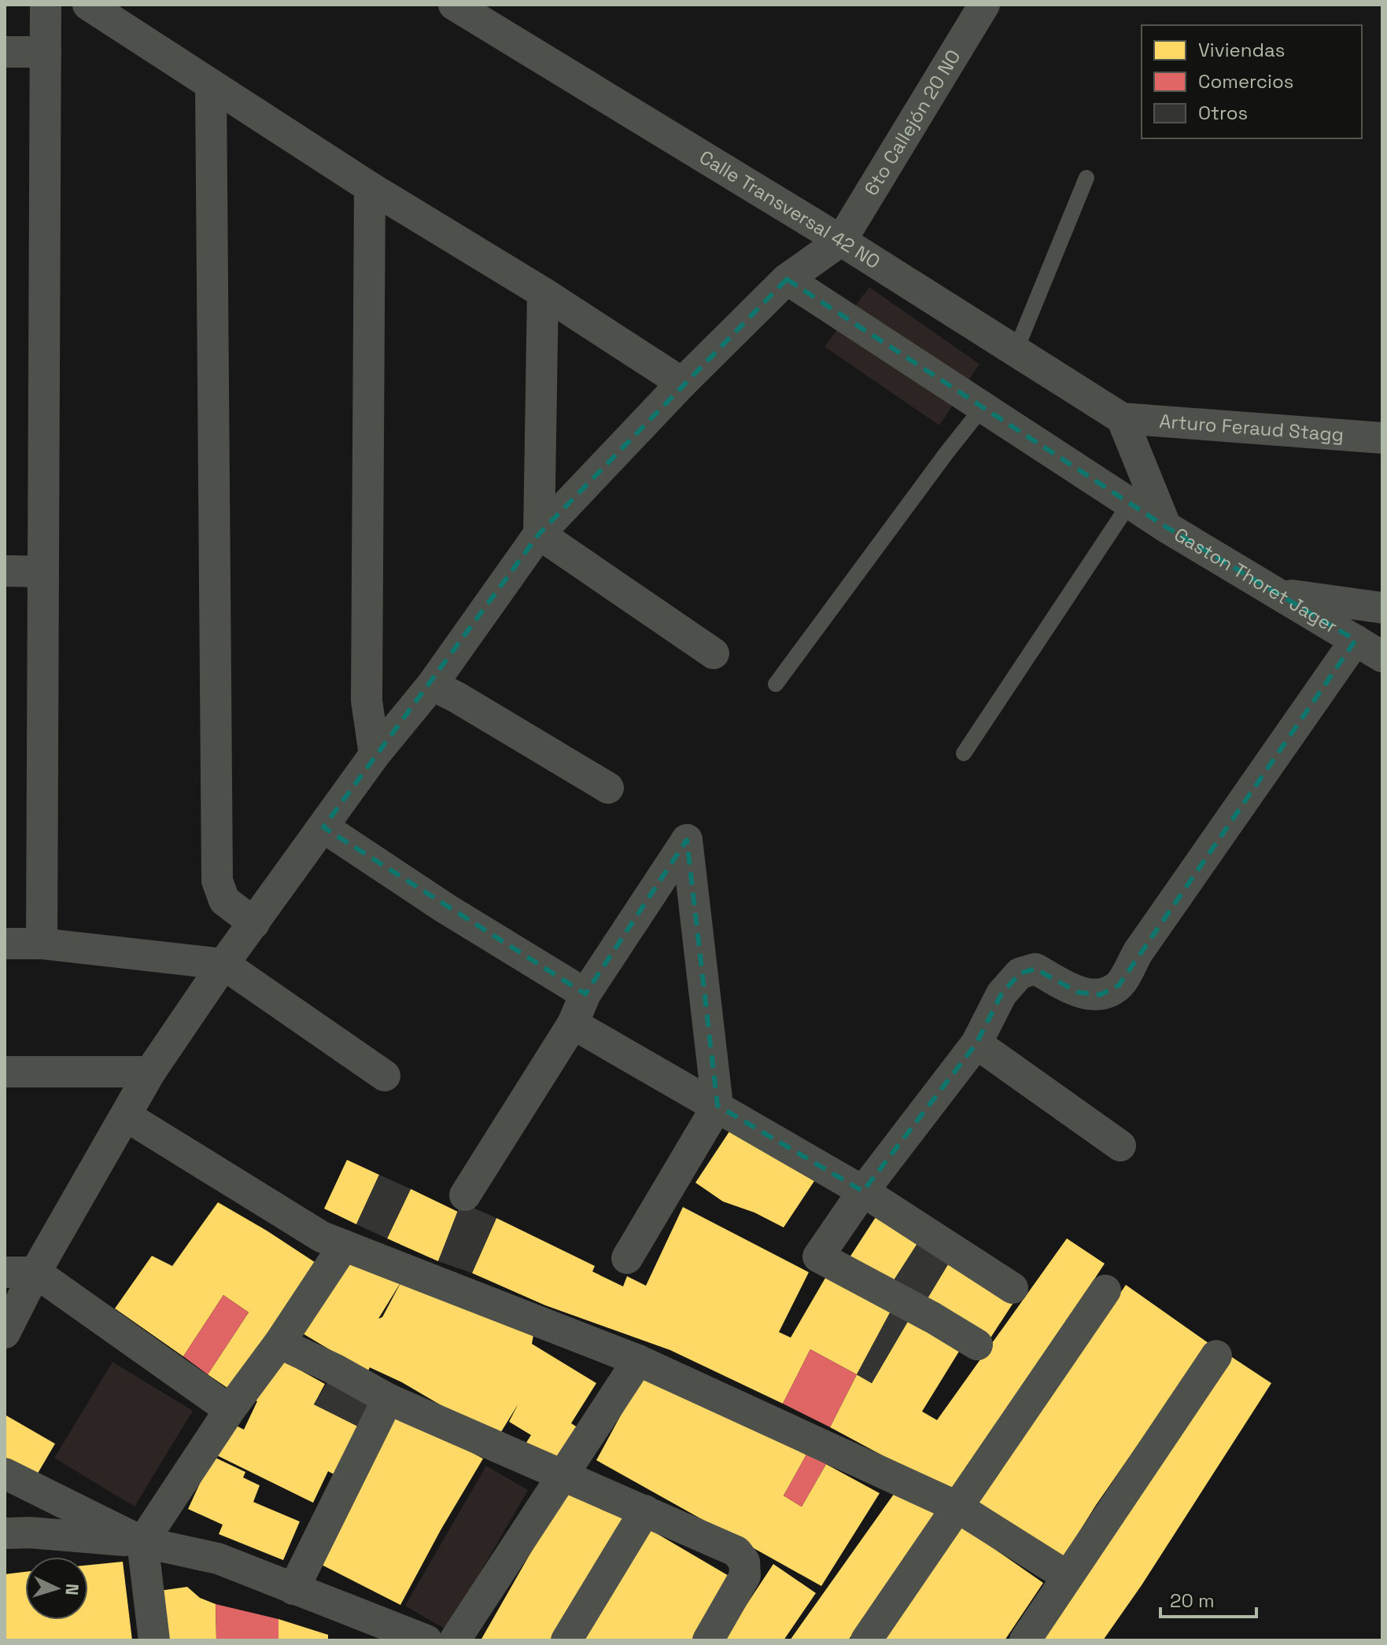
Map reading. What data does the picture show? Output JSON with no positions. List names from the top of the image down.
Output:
{
  "streets": {
    "street": [
      "6to Callejón 20 NO",
      "Calle Transversal 42 NO",
      "Arturo Feraud Stagg",
      "Gaston Thoret Jager"
    ]
  },
  "crossings": [
    ["6to Callejón 20 NO", "Calle Transversal 42 NO"],
    ["Calle Transversal 42 NO", "Arturo Feraud Stagg"],
    ["Calle Transversal 42 NO", "Gaston Thoret Jager"],
    ["Arturo Feraud Stagg", "Gaston Thoret Jager"]
  ],
  "legend": ["Viviendas", "Comercios", "Otros"],
  "scale_bar": "20 m",
  "north": "right"
}
